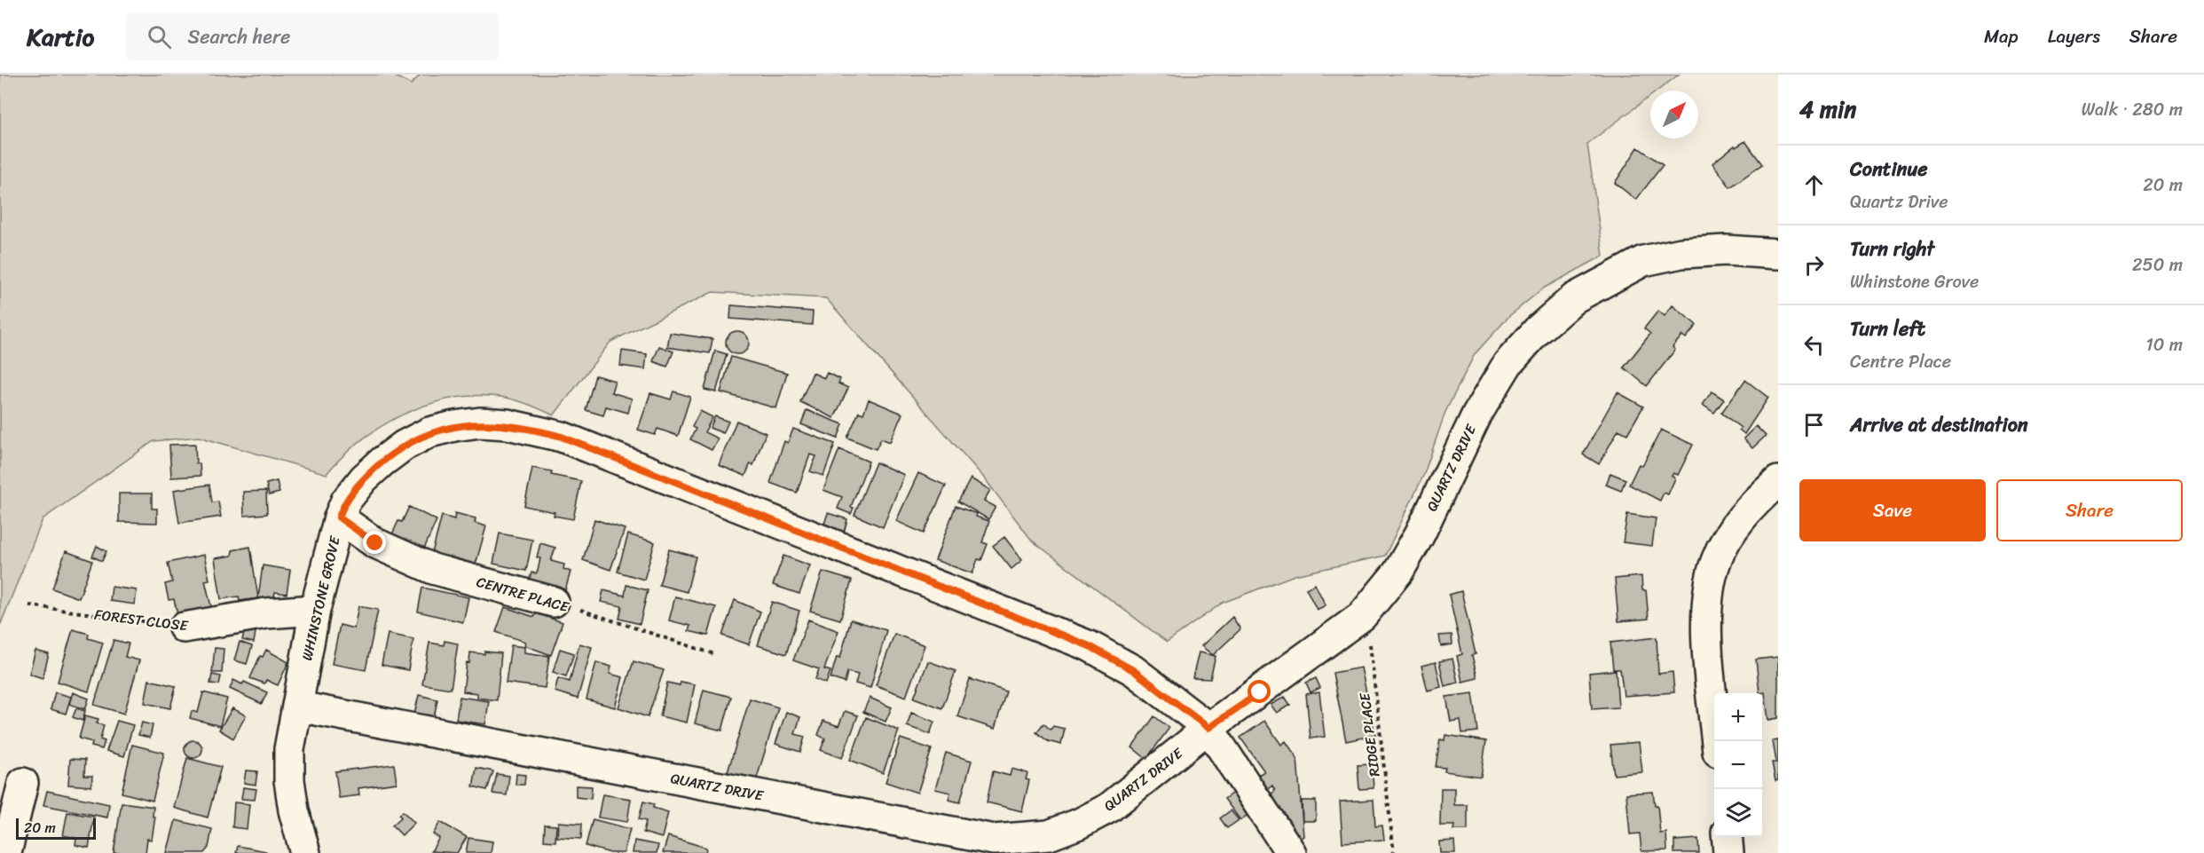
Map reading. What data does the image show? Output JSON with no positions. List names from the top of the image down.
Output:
{
  "streets": {
    "street": [
      "QUARTZ DRIVE",
      "CENTRE PLACE",
      "WHINSTONE GROVE",
      "FOREST CLOSE"
    ],
    "path": ["RIDGE PLACE"]
  },
  "crossings": [
    ["QUARTZ DRIVE", "WHINSTONE GROVE"],
    ["QUARTZ DRIVE", "RIDGE PLACE"],
    ["CENTRE PLACE", "WHINSTONE GROVE"],
    ["WHINSTONE GROVE", "FOREST CLOSE"]
  ],
  "scale_bar": "20 m",
  "north": "top right",
  "page": {
    "header": "Kartio",
    "search": "Search here",
    "nav": ["Map", "Layers", "Share"],
    "heading": ["4 min", "Walk · 280 m"],
    "list": [
      ["Continue", "Quartz Drive", "20 m"],
      ["Turn right", "Whinstone Grove", "250 m"],
      ["Turn left", "Centre Place", "10 m"],
      "Arrive at destination"
    ],
    "buttons": ["Save", "Share"],
    "map_buttons": ["+", "−"],
    "scale": "20 m"
  }
}
